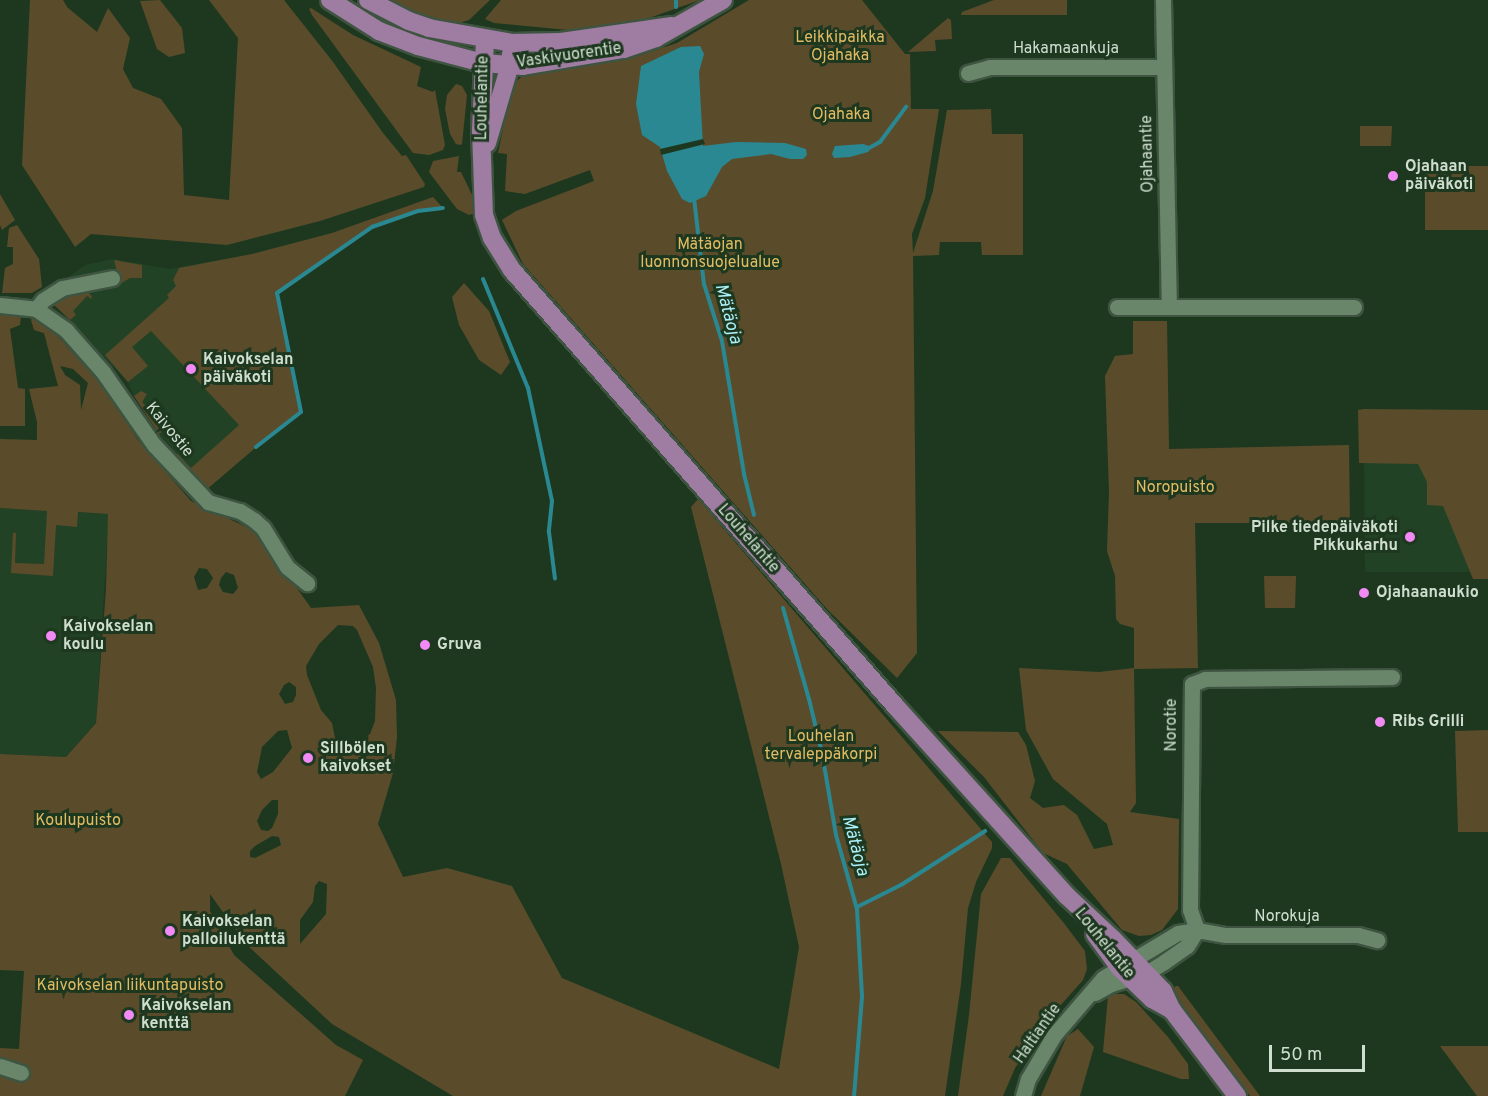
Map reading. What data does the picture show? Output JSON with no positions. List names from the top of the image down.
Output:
{
  "streets": {
    "main road": ["Vaskivuorentie", "Louhelantie"],
    "street": [
      "Hakamaankuja",
      "Ojahaantie",
      "Kaivostie",
      "Norotie",
      "Norokuja",
      "Haltiantie"
    ]
  },
  "crossings": [
    ["Hakamaankuja", "Ojahaantie"],
    ["Vaskivuorentie", "Louhelantie"],
    ["Louhelantie", "Haltiantie"],
    ["Norotie", "Norokuja"]
  ],
  "water": ["Mätäoja"],
  "parks": [
    "Leikkipaikka Ojahaka",
    "Ojahaka",
    "Mätäojan luonnonsuojelualue",
    "Noropuisto",
    "Louhelan tervaleppäkorpi",
    "Koulupuisto",
    "Kaivokselan liikuntapuisto"
  ],
  "places": [
    "Ojahaan päiväkoti",
    "Kaivokselan päiväkoti",
    "Pilke tiedepäiväkoti Pikkukarhu",
    "Ojahaanaukio",
    "Kaivokselan koulu",
    "Gruva",
    "Ribs Grilli",
    "Sillbölen kaivokset",
    "Kaivokselan palloilukenttä",
    "Kaivokselan kenttä"
  ],
  "scale_bar": "50 m"
}
